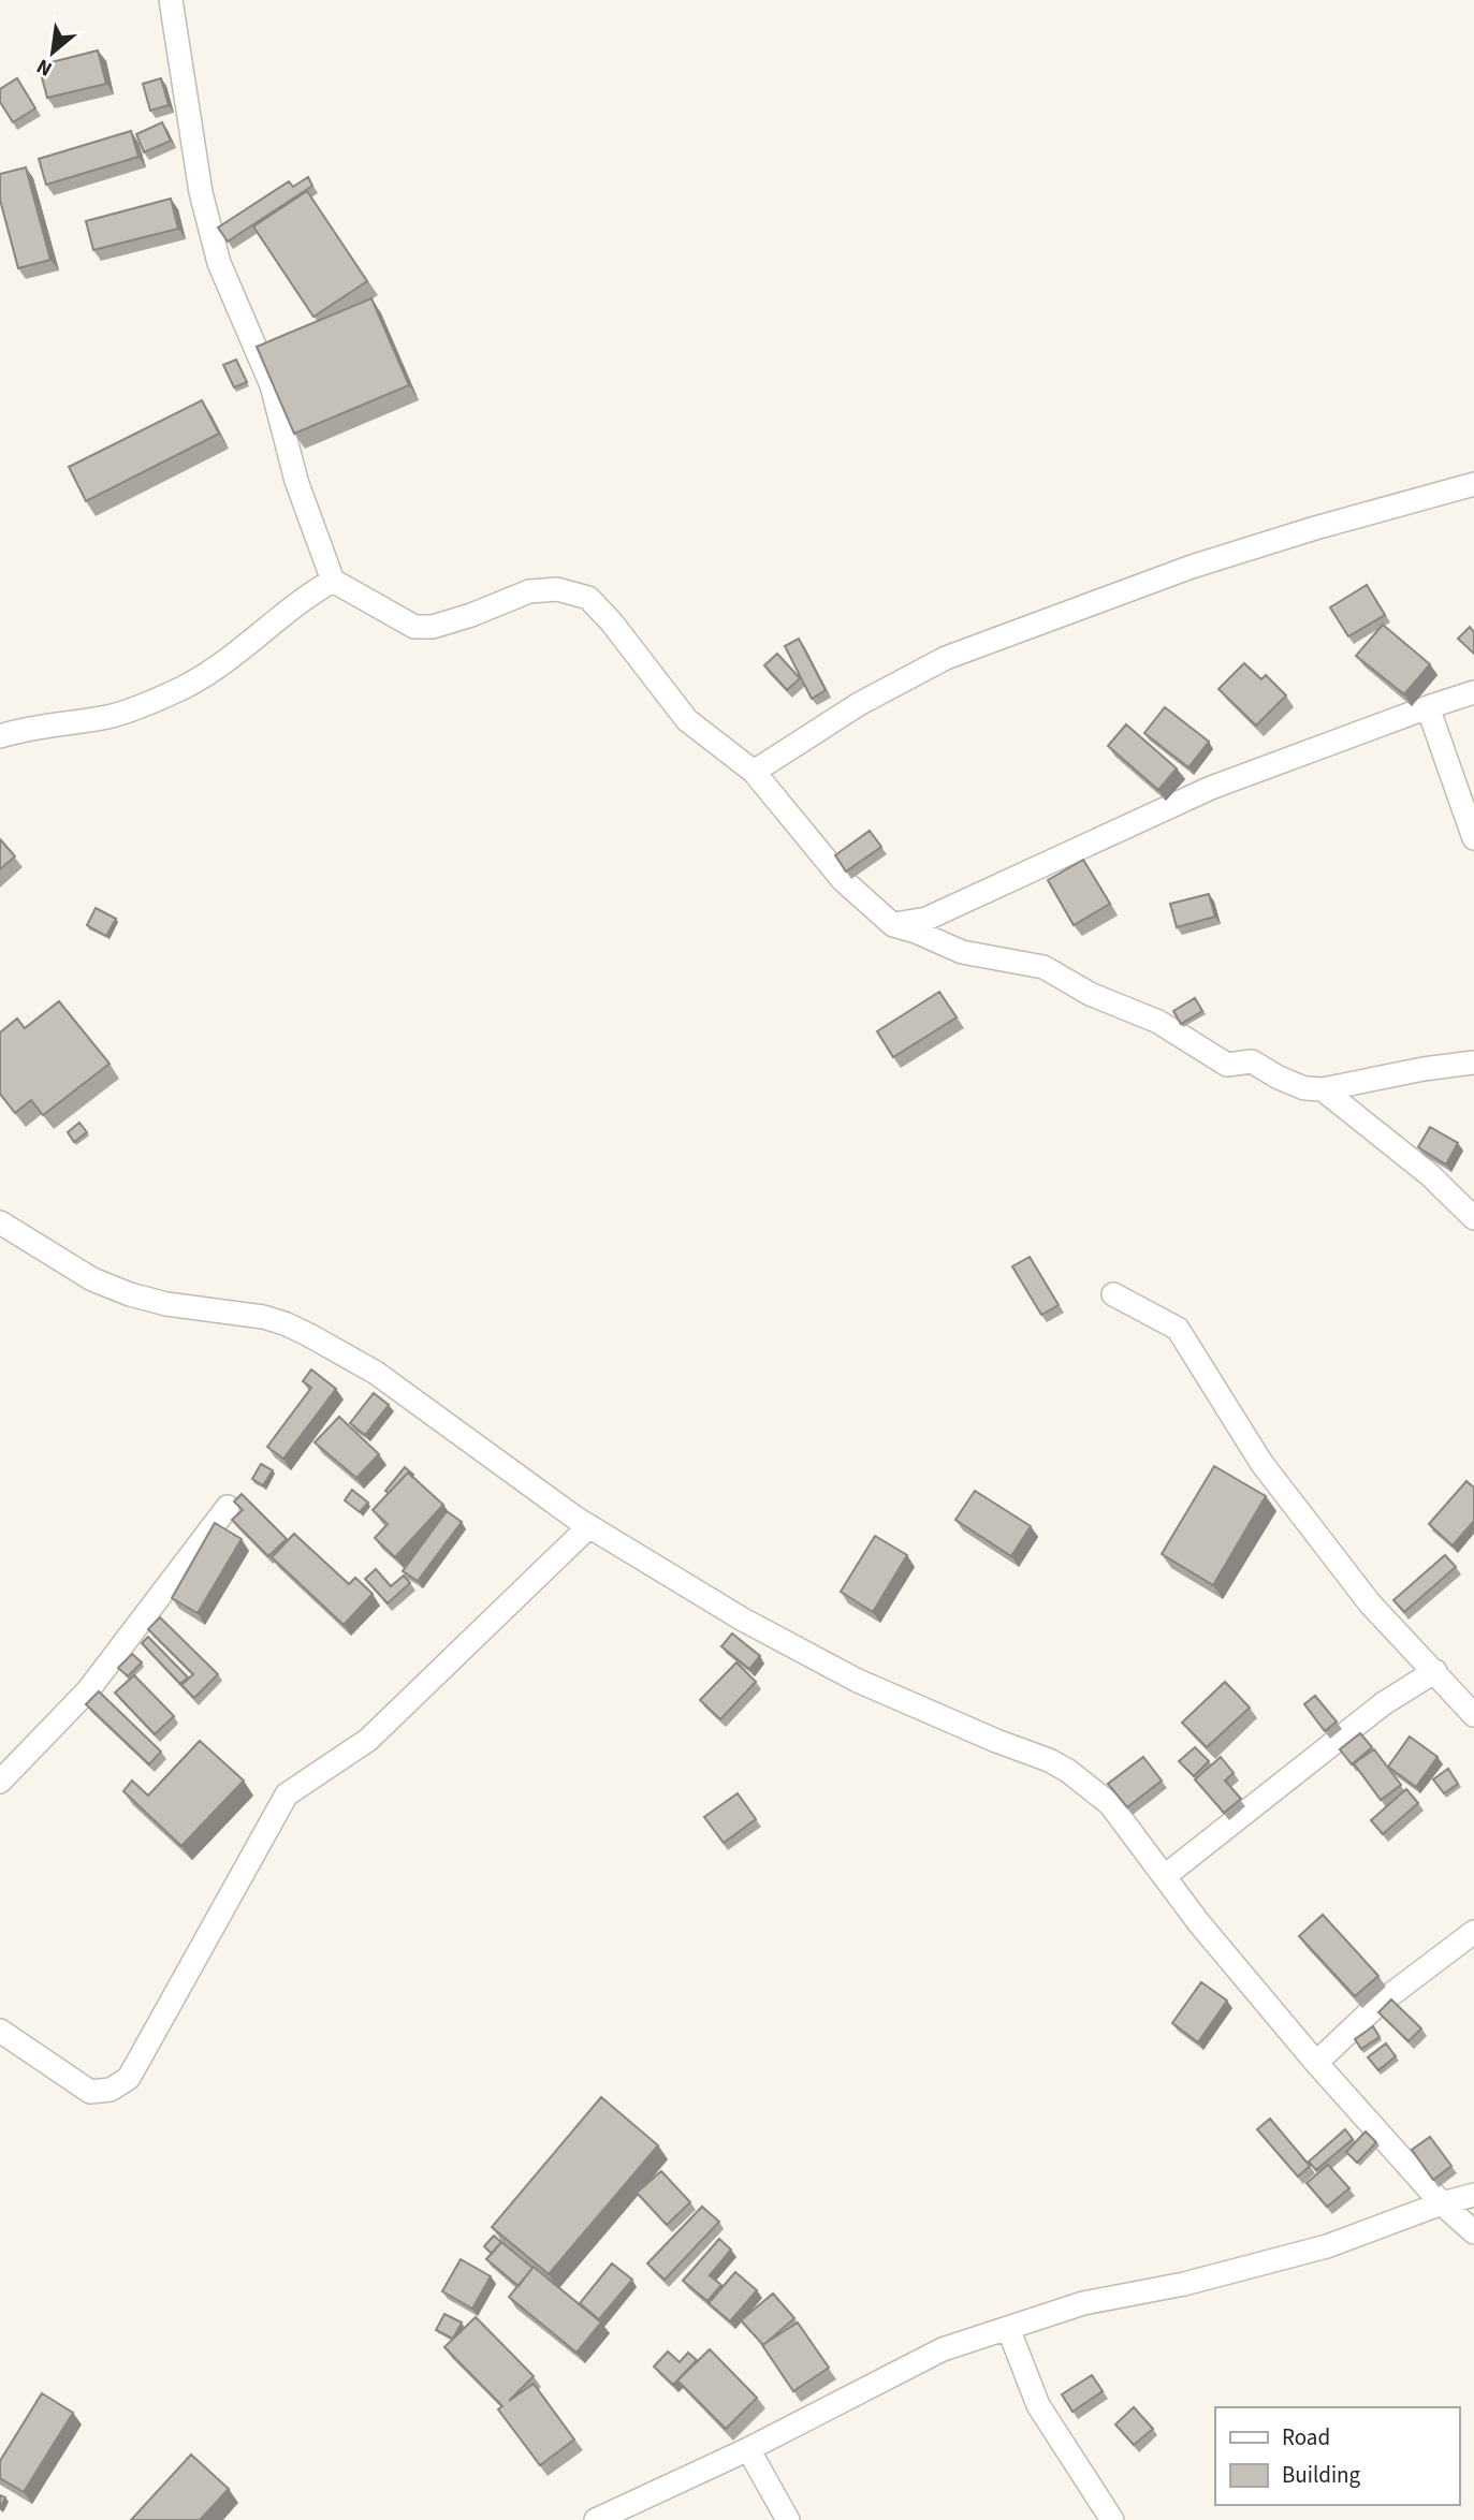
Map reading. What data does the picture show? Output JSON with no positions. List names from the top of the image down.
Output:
{
  "legend": ["Road", "Building"],
  "north": "bottom left"
}
